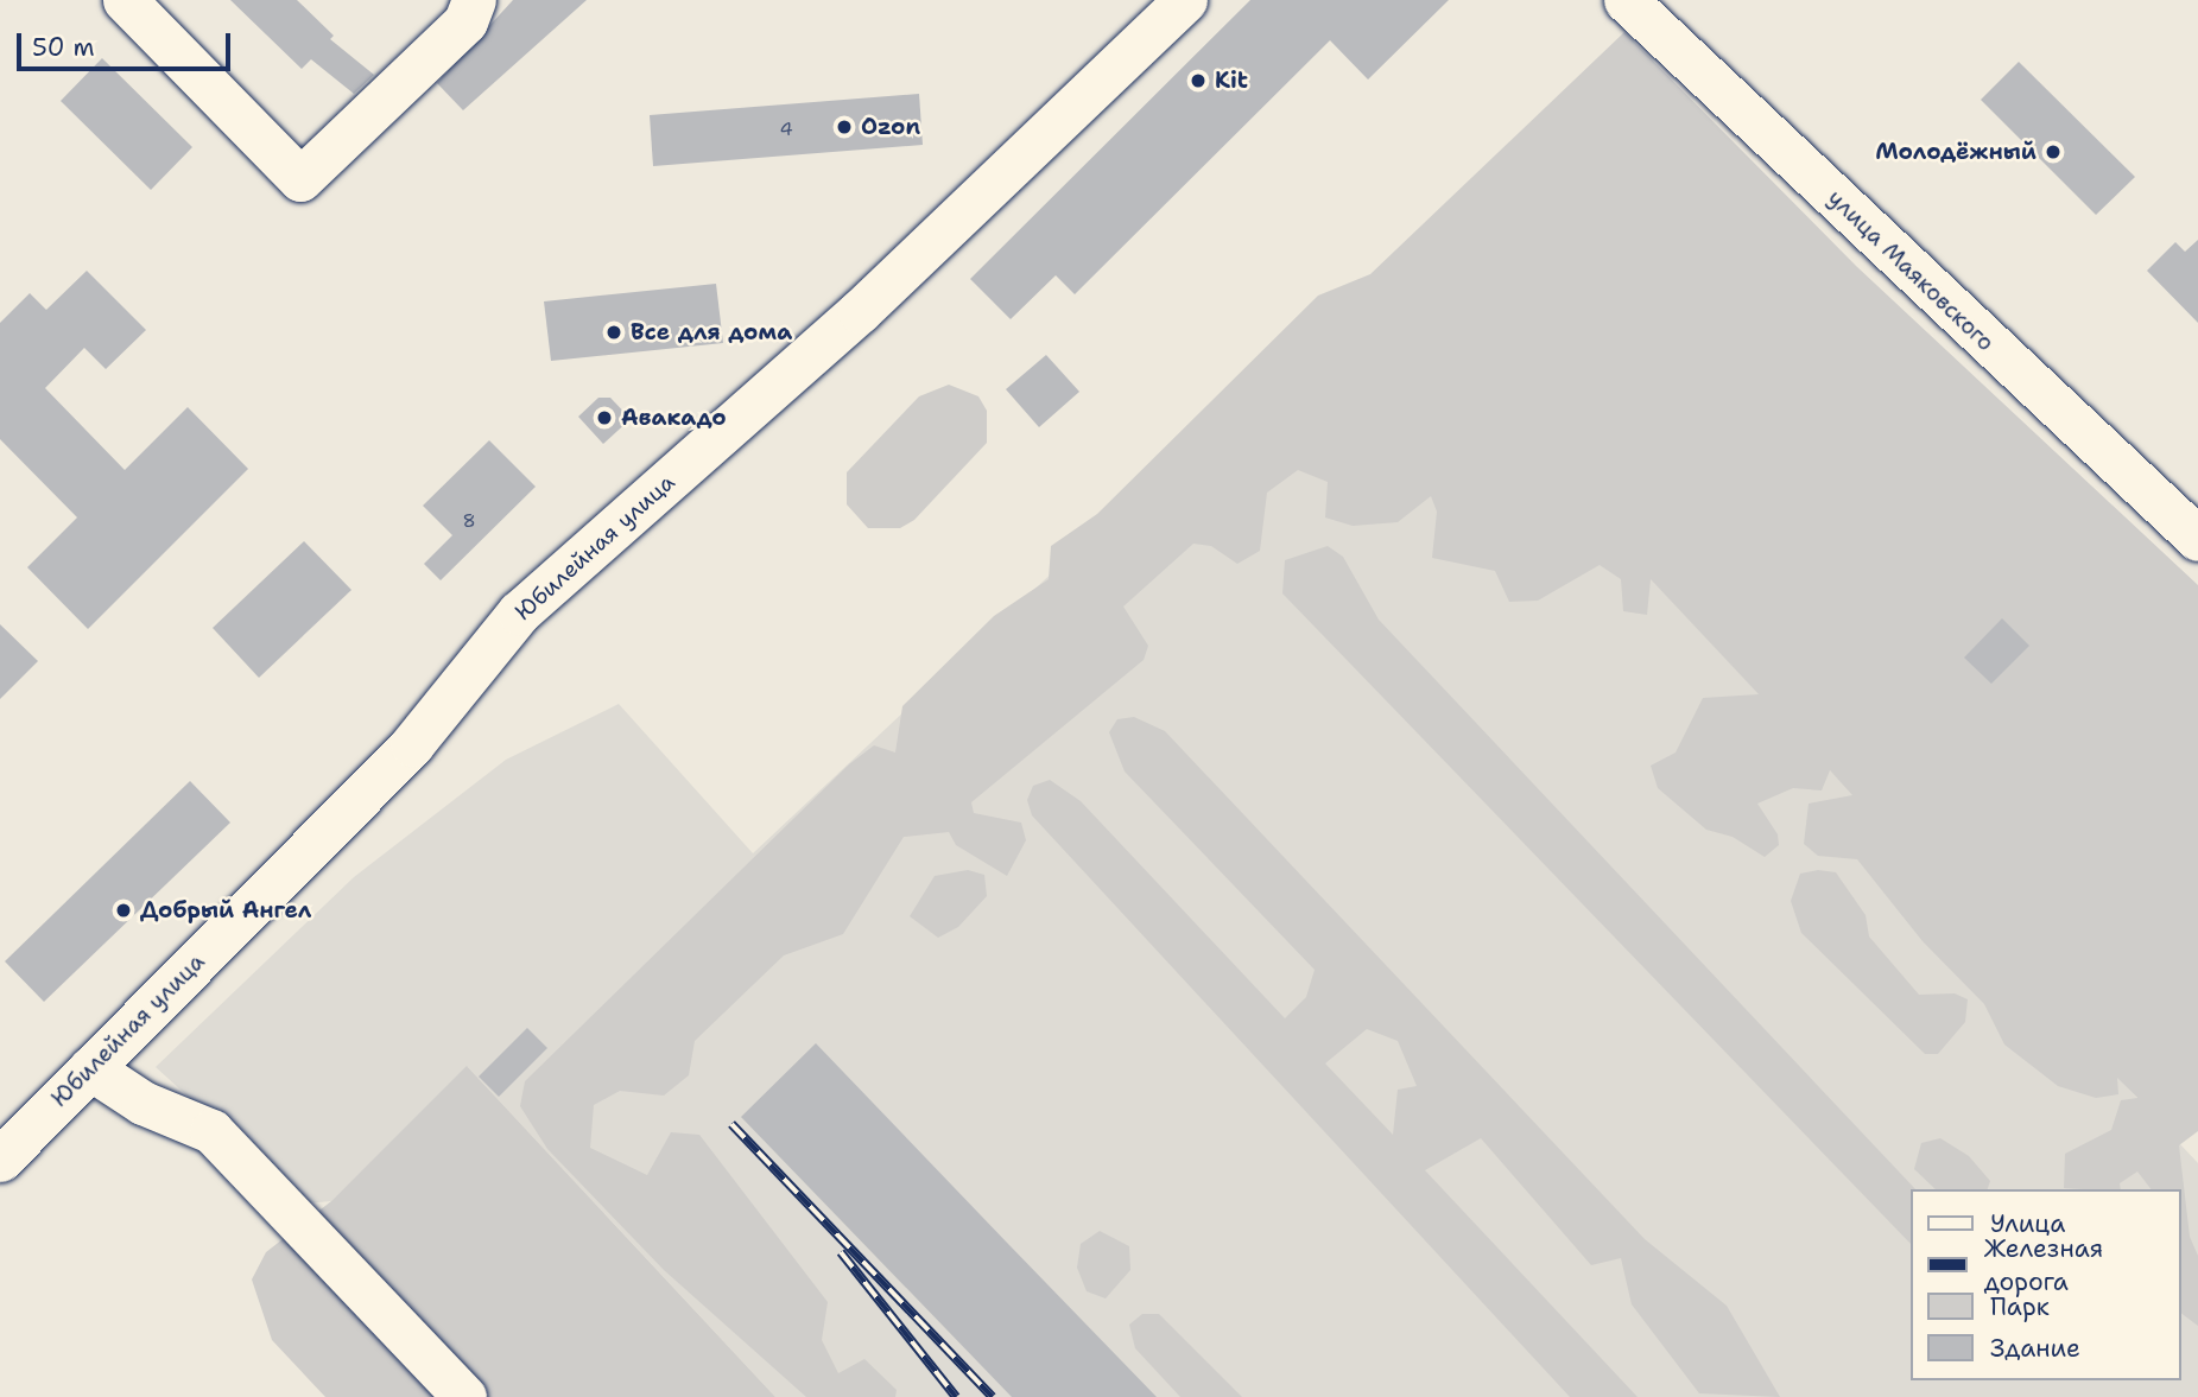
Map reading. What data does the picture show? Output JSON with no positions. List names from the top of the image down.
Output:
{
  "streets": {
    "street": ["улица Маяковского", "Юбилейная улица"]
  },
  "places": [
    "Kit",
    "Ozon",
    "Молодёжный",
    "Все для дома",
    "Авакадо",
    "Добрый Ангел"
  ],
  "house_numbers": ["4", "8"],
  "legend": [
    "Улица",
    "Железная дорога",
    "Парк",
    "Здание"
  ],
  "scale_bar": "50 m"
}
